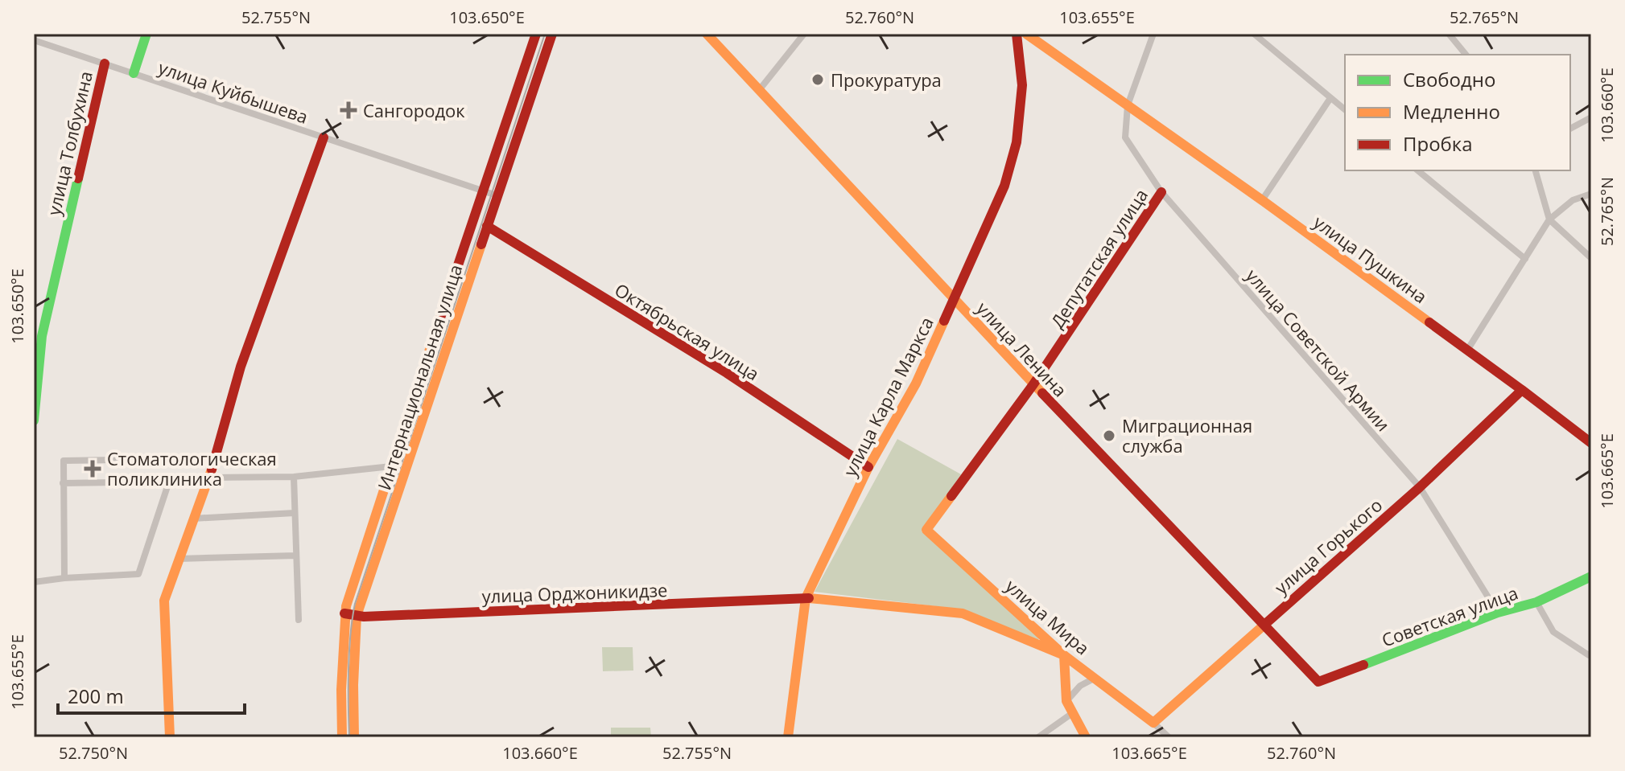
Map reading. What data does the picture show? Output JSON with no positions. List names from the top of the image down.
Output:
{
  "streets": {
    "street": [
      "улица Куйбышева",
      "улица Толбухина",
      "Депутатская улица",
      "улица Пушкина",
      "Октябрьская улица",
      "улица Ленина",
      "улица Советской Армии",
      "Интернациональная улица",
      "улица Карла Маркса",
      "улица Горького",
      "улица Орджоникидзе",
      "Советская улица",
      "улица Мира"
    ]
  },
  "crossings": [
    ["улица Куйбышева", "улица Толбухина"],
    ["улица Куйбышева", "Интернациональная улица"],
    ["Депутатская улица", "улица Ленина"],
    ["Депутатская улица", "улица Советской Армии"],
    ["Депутатская улица", "улица Мира"],
    ["улица Пушкина", "улица Советской Армии"],
    ["улица Пушкина", "улица Горького"],
    ["Октябрьская улица", "Интернациональная улица"],
    ["Октябрьская улица", "улица Карла Маркса"],
    ["улица Ленина", "улица Карла Маркса"],
    ["улица Ленина", "улица Горького"],
    ["улица Ленина", "Советская улица"],
    ["улица Советской Армии", "улица Горького"],
    ["улица Советской Армии", "Советская улица"],
    ["Интернациональная улица", "улица Орджоникидзе"],
    ["улица Карла Маркса", "улица Орджоникидзе"],
    ["улица Горького", "улица Мира"],
    ["улица Орджоникидзе", "улица Мира"]
  ],
  "places": {
    "other": ["Прокуратура", "Миграционная служба"],
    "health": ["Сангородок", "Стоматологическая поликлиника"]
  },
  "legend": ["Свободно", "Медленно", "Пробка"],
  "scale_bar": "200 m",
  "coordinates": [
    "52.755°N",
    "103.650°E",
    "52.760°N",
    "103.655°E",
    "52.765°N",
    "103.660°E",
    "103.665°E",
    "52.750°N"
  ]
}
